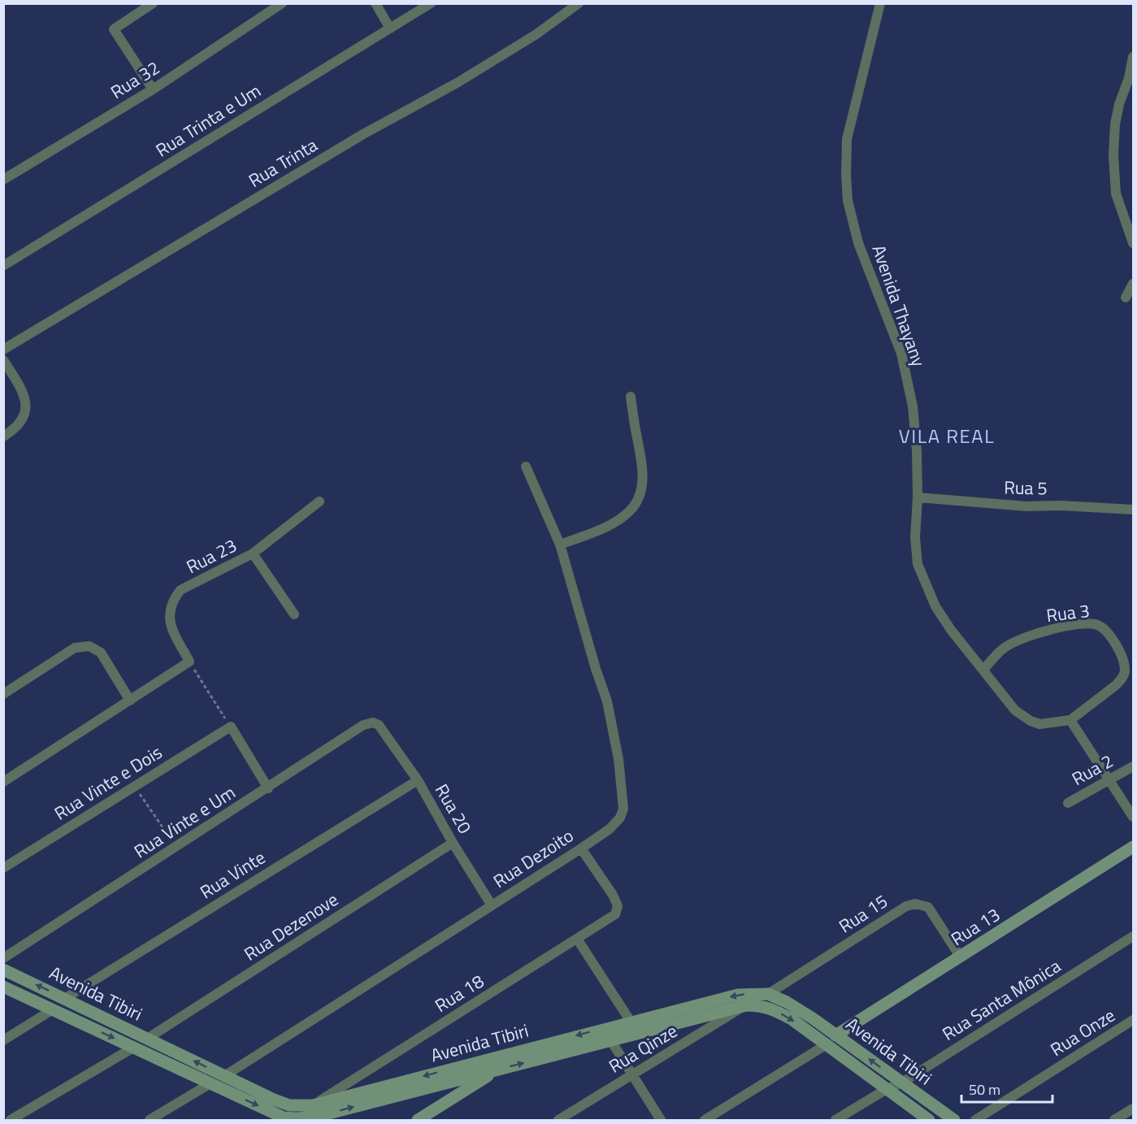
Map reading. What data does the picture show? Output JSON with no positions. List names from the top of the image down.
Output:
{
  "streets": {
    "main road": ["Rua 13", "Avenida Tibiri"],
    "street": [
      "Rua 32",
      "Rua Trinta e Um",
      "Rua Trinta",
      "Avenida Thayany",
      "Rua 5",
      "Rua 23",
      "Rua 3",
      "Rua 2",
      "Rua Vinte e Dois",
      "Rua 20",
      "Rua Vinte e Um",
      "Rua Dezoito",
      "Rua Vinte",
      "Rua 15",
      "Rua Dezenove",
      "Rua 18",
      "Rua Santa Mônica",
      "Rua Onze",
      "Rua Qinze"
    ]
  },
  "crossings": [
    ["Avenida Thayany", "Rua 5"],
    ["Avenida Thayany", "Rua 3"],
    ["Rua 20", "Rua Vinte e Um"],
    ["Rua 20", "Rua Dezoito"],
    ["Rua 20", "Rua Vinte"],
    ["Rua 20", "Rua Dezenove"],
    ["Rua Dezoito", "Avenida Tibiri"],
    ["Rua Dezoito", "Rua 18"],
    ["Rua Vinte", "Avenida Tibiri"],
    ["Rua 15", "Rua 13"],
    ["Rua 15", "Avenida Tibiri"],
    ["Rua Dezenove", "Avenida Tibiri"],
    ["Rua 13", "Avenida Tibiri"],
    ["Avenida Tibiri", "Rua 18"],
    ["Avenida Tibiri", "Rua Santa Mônica"],
    ["Avenida Tibiri", "Rua Qinze"]
  ],
  "districts": ["VILA REAL"],
  "scale_bar": "50 m"
}
